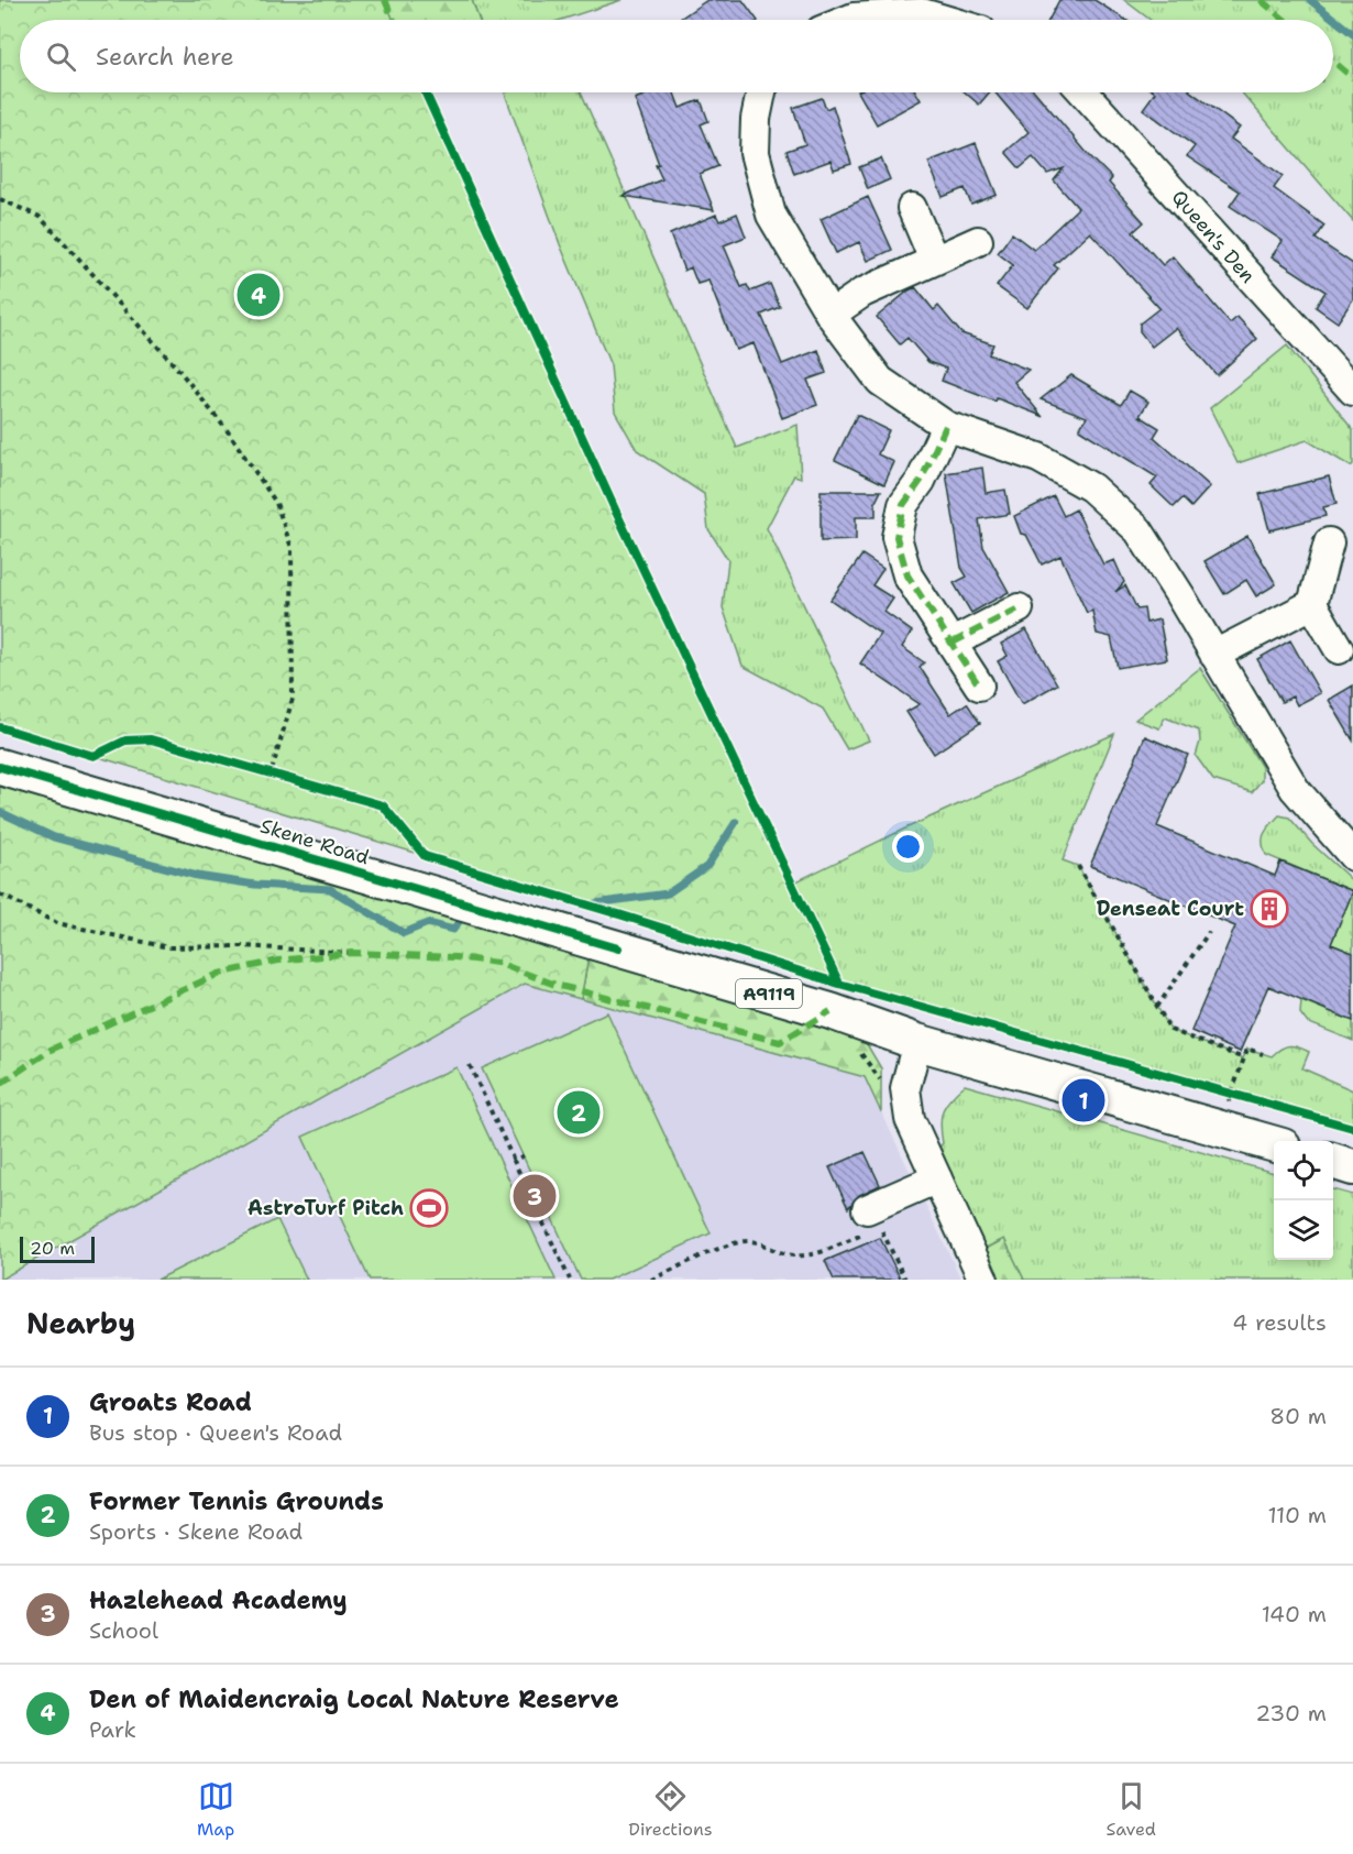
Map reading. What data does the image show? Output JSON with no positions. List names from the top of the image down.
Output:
{
  "streets": {
    "main road": ["Skene Road", "A9119"],
    "street": ["Queen's Den"]
  },
  "crossings": [
    ["Skene Road", "A9119"]
  ],
  "places": {
    "building": ["Denseat Court"],
    "sports": ["AstroTurf Pitch"]
  },
  "scale_bar": "20 m",
  "page": {
    "search": "Search here",
    "pins": [
      "4",
      "1",
      "2",
      "3"
    ],
    "scale": "20 m",
    "heading": ["Nearby", "4 results"],
    "list": [
      {
        "mark": "1",
        "name": "Groats Road",
        "note": "Bus stop · Queen's Road",
        "value": "80 m"
      },
      {
        "mark": "2",
        "name": "Former Tennis Grounds",
        "note": "Sports · Skene Road",
        "value": "110 m"
      },
      {
        "mark": "3",
        "name": "Hazlehead Academy",
        "note": "School",
        "value": "140 m"
      },
      {
        "mark": "4",
        "name": "Den of Maidencraig Local Nature Reserve",
        "note": "Park",
        "value": "230 m"
      }
    ],
    "nav": ["Map", "Directions", "Saved"]
  }
}
